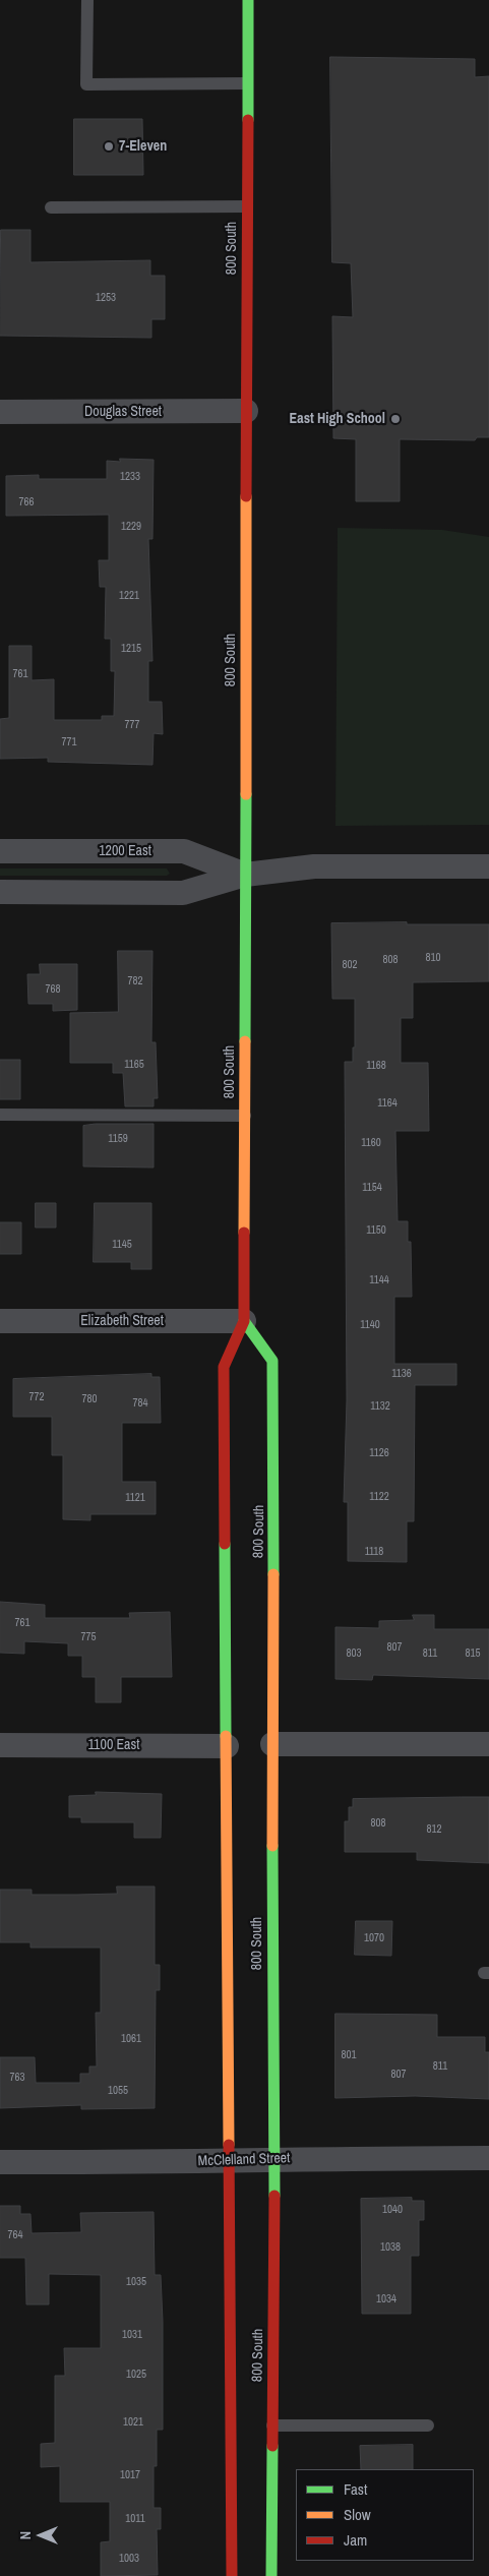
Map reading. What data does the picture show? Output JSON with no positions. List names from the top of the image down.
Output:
{
  "streets": {
    "main road": ["800 South"],
    "street": [
      "Douglas Street",
      "1200 East",
      "Elizabeth Street",
      "1100 East",
      "McClelland Street"
    ]
  },
  "crossings": [
    ["800 South", "Douglas Street"],
    ["800 South", "1200 East"],
    ["800 South", "Elizabeth Street"],
    ["800 South", "1100 East"],
    ["800 South", "McClelland Street"]
  ],
  "places": ["7-Eleven", "East High School"],
  "house_numbers": [
    "1253",
    "1233",
    "766",
    "1229",
    "1221",
    "1215",
    "761",
    "777",
    "771",
    "810",
    "808",
    "802",
    "782",
    "768",
    "1165",
    "1168",
    "1164",
    "1159",
    "1160",
    "1154",
    "1150",
    "1145",
    "1144",
    "1140",
    "1136",
    "772",
    "780",
    "784",
    "1132",
    "1126",
    "1122",
    "1121",
    "1118",
    "761",
    "775",
    "807",
    "803",
    "811",
    "815",
    "808",
    "812",
    "1070",
    "1061",
    "801",
    "811",
    "807",
    "763",
    "1055",
    "1040",
    "764",
    "1038",
    "1035",
    "1034",
    "1031",
    "1025",
    "1021",
    "1017",
    "1011",
    "1003"
  ],
  "legend": ["Fast", "Slow", "Jam"],
  "north": "left"
}
